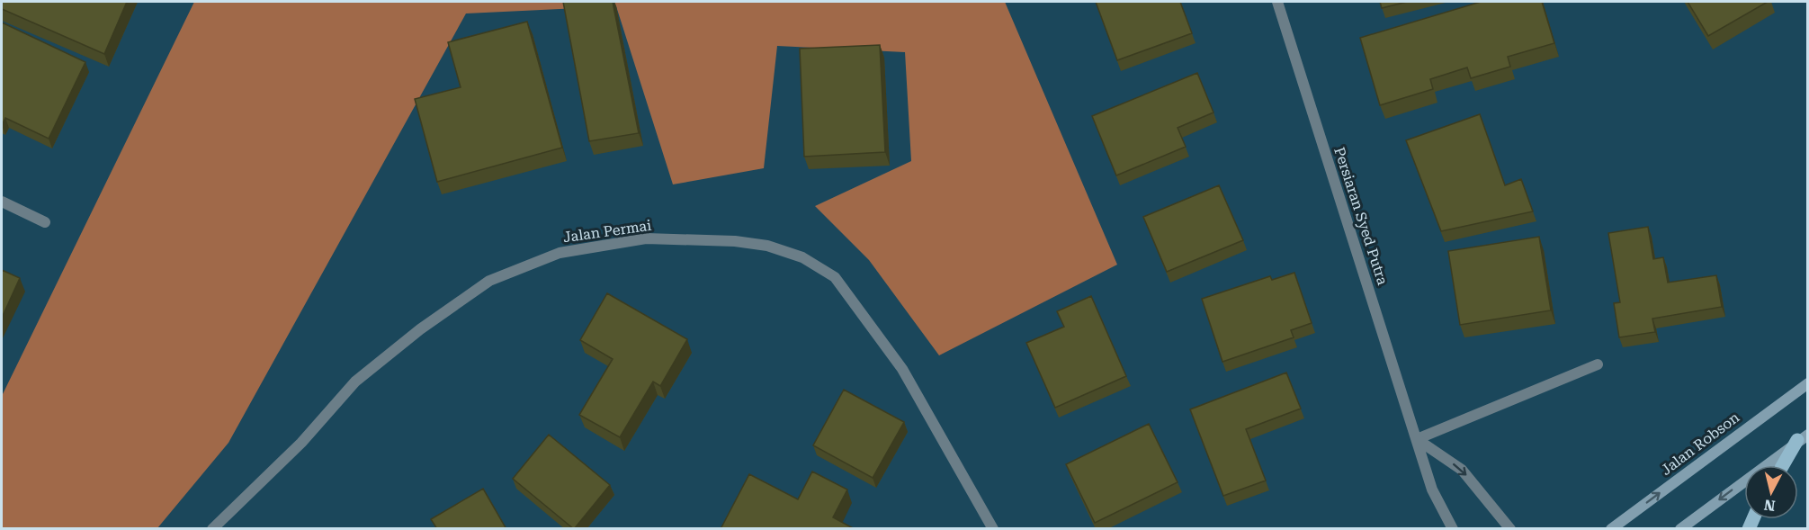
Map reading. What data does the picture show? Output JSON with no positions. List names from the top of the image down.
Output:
{
  "streets": {
    "main road": ["Jalan Robson"],
    "street": ["Persiaran Syed Putra", "Jalan Permai"]
  },
  "north": "bottom"
}
